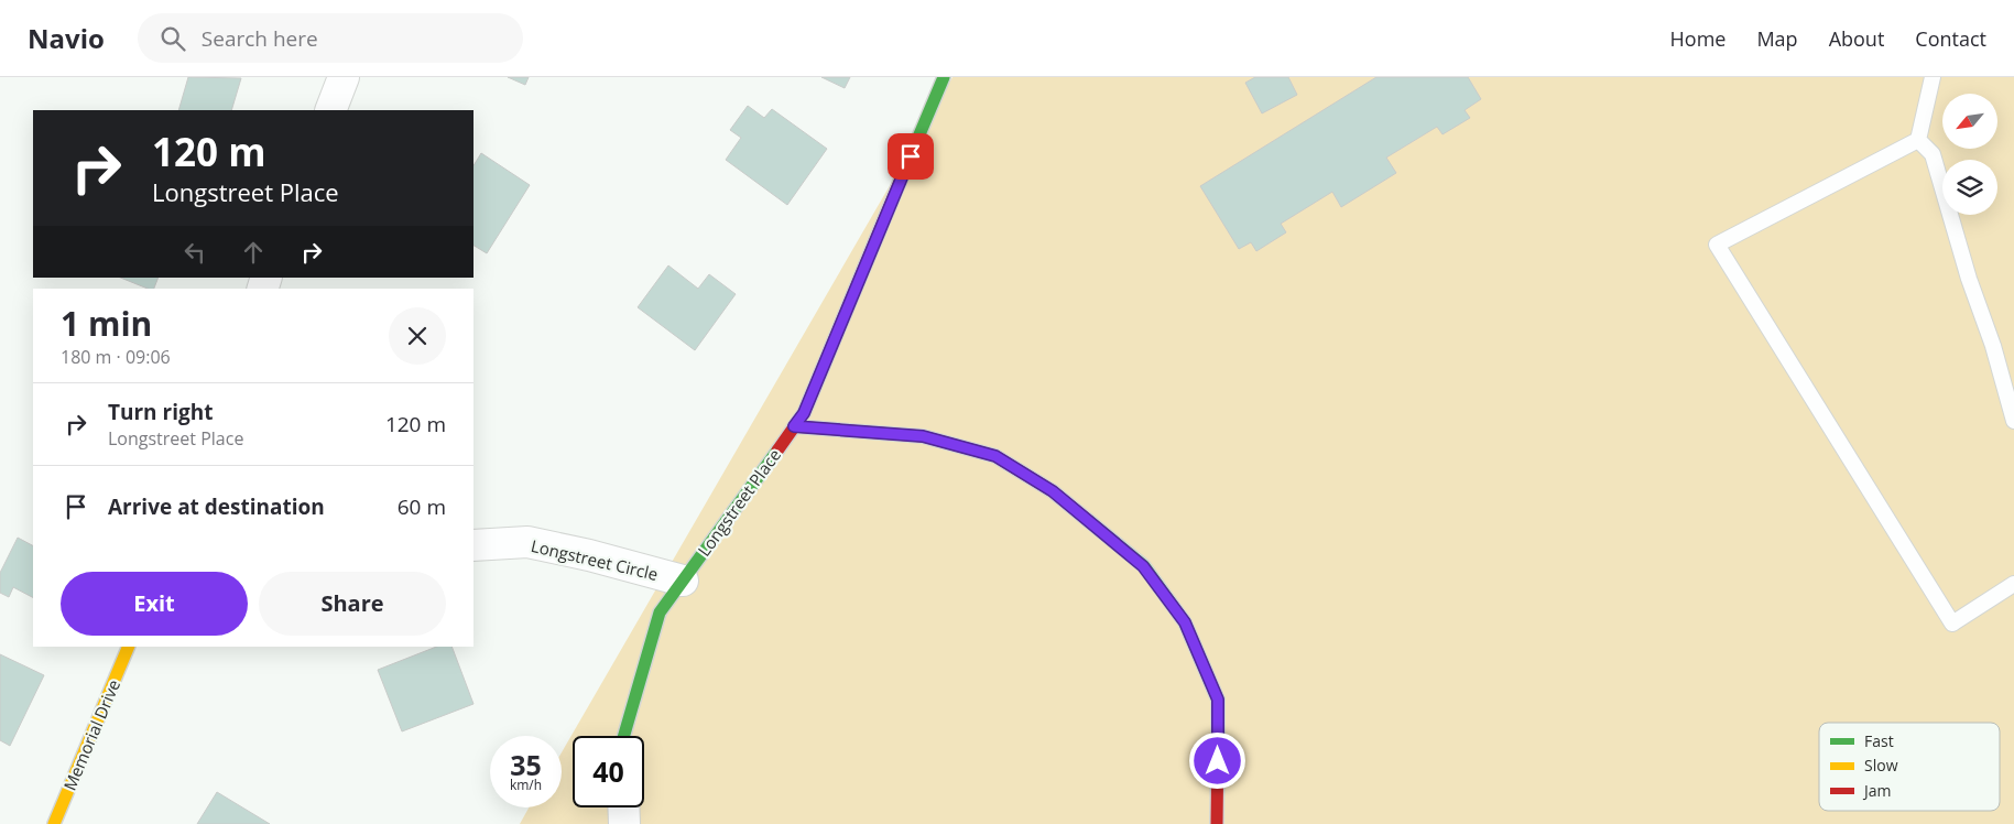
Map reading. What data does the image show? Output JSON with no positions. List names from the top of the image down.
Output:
{
  "streets": {
    "street": ["Longstreet Place", "Longstreet Circle", "Memorial Drive"]
  },
  "crossings": [
    ["Longstreet Place", "Longstreet Circle"]
  ],
  "legend": ["Fast", "Slow", "Jam"],
  "north": "bottom left",
  "page": {
    "header": "Navio",
    "search": "Search here",
    "nav": [
      "Home",
      "Map",
      "About",
      "Contact"
    ],
    "turn": ["120 m", "Longstreet Place"],
    "heading": ["1 min", "180 m · 09:06"],
    "list": [
      {
        "name": "Turn right",
        "note": "Longstreet Place",
        "value": "120 m"
      },
      {
        "name": "Arrive at destination",
        "value": "60 m"
      }
    ],
    "buttons": ["Exit", "Share"],
    "speed": "35 km/h",
    "limit": "40"
  }
}
